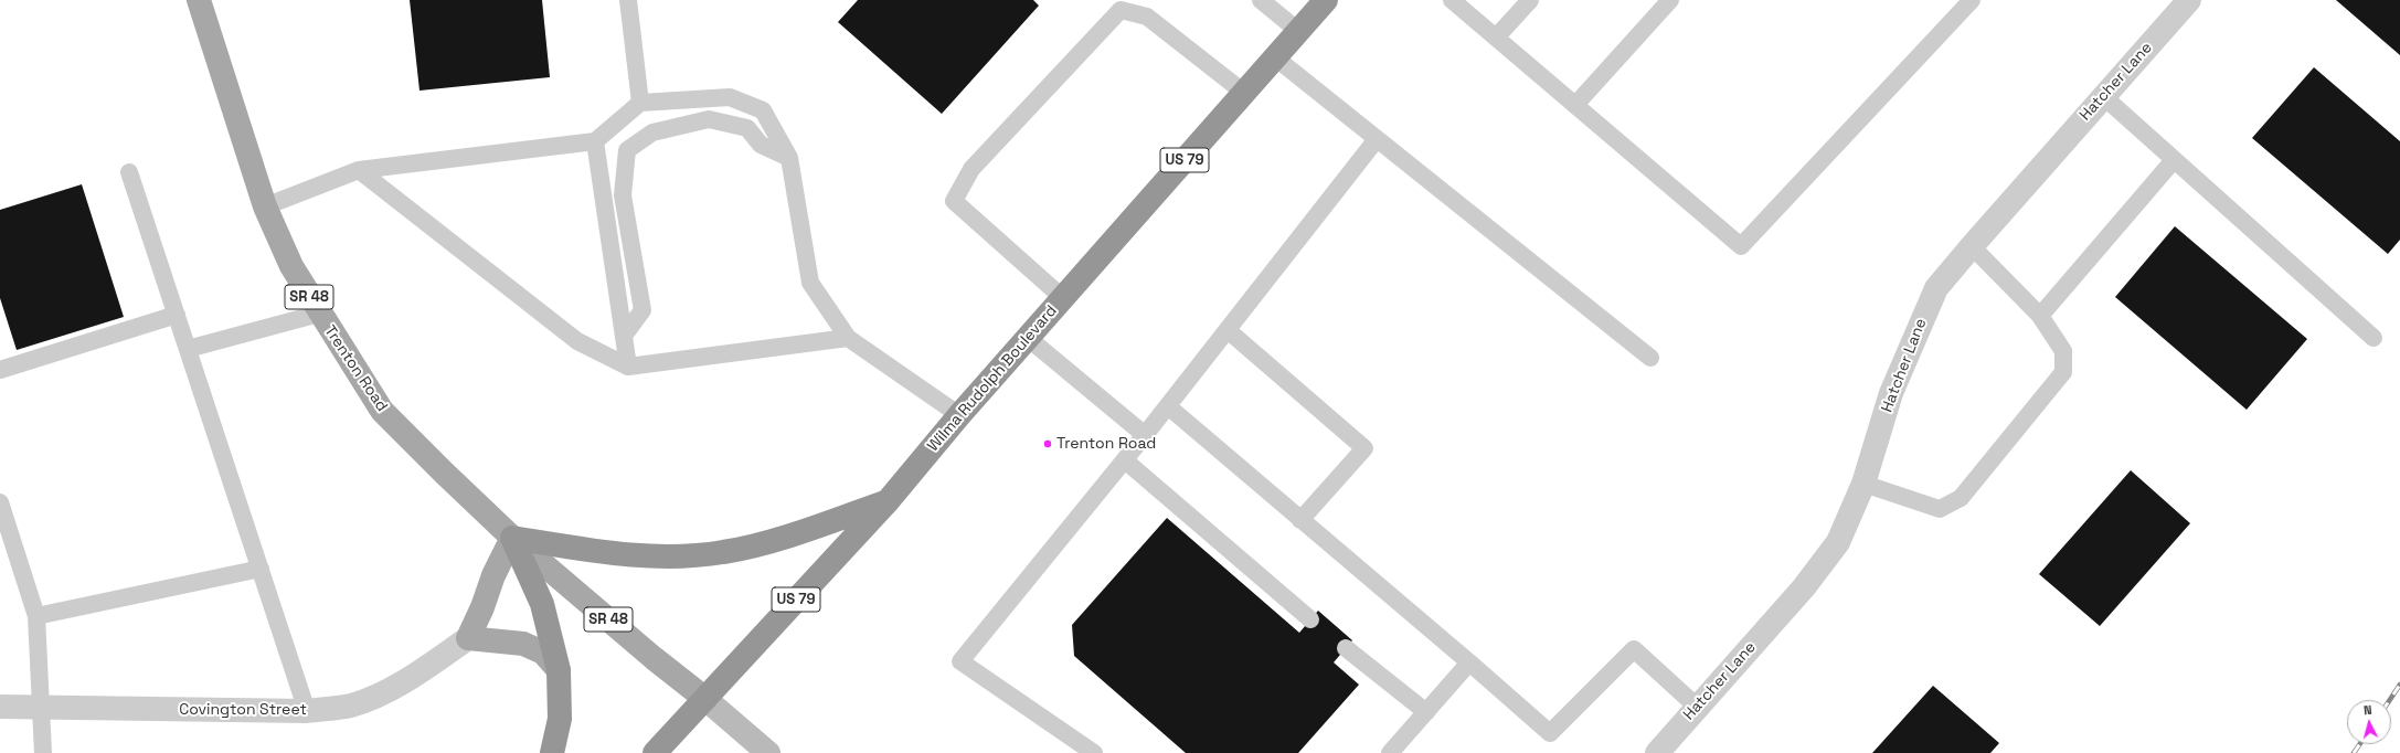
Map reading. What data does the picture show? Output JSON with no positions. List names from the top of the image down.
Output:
{
  "streets": {
    "highway": ["US 79", "SR 48", "Wilma Rudolph Boulevard"],
    "main road": ["Trenton Road"],
    "street": ["Hatcher Lane", "Covington Street"]
  },
  "crossings": [
    ["SR 48", "Trenton Road"],
    ["Trenton Road", "Wilma Rudolph Boulevard"]
  ],
  "places": ["Trenton Road"],
  "north": "top"
}
